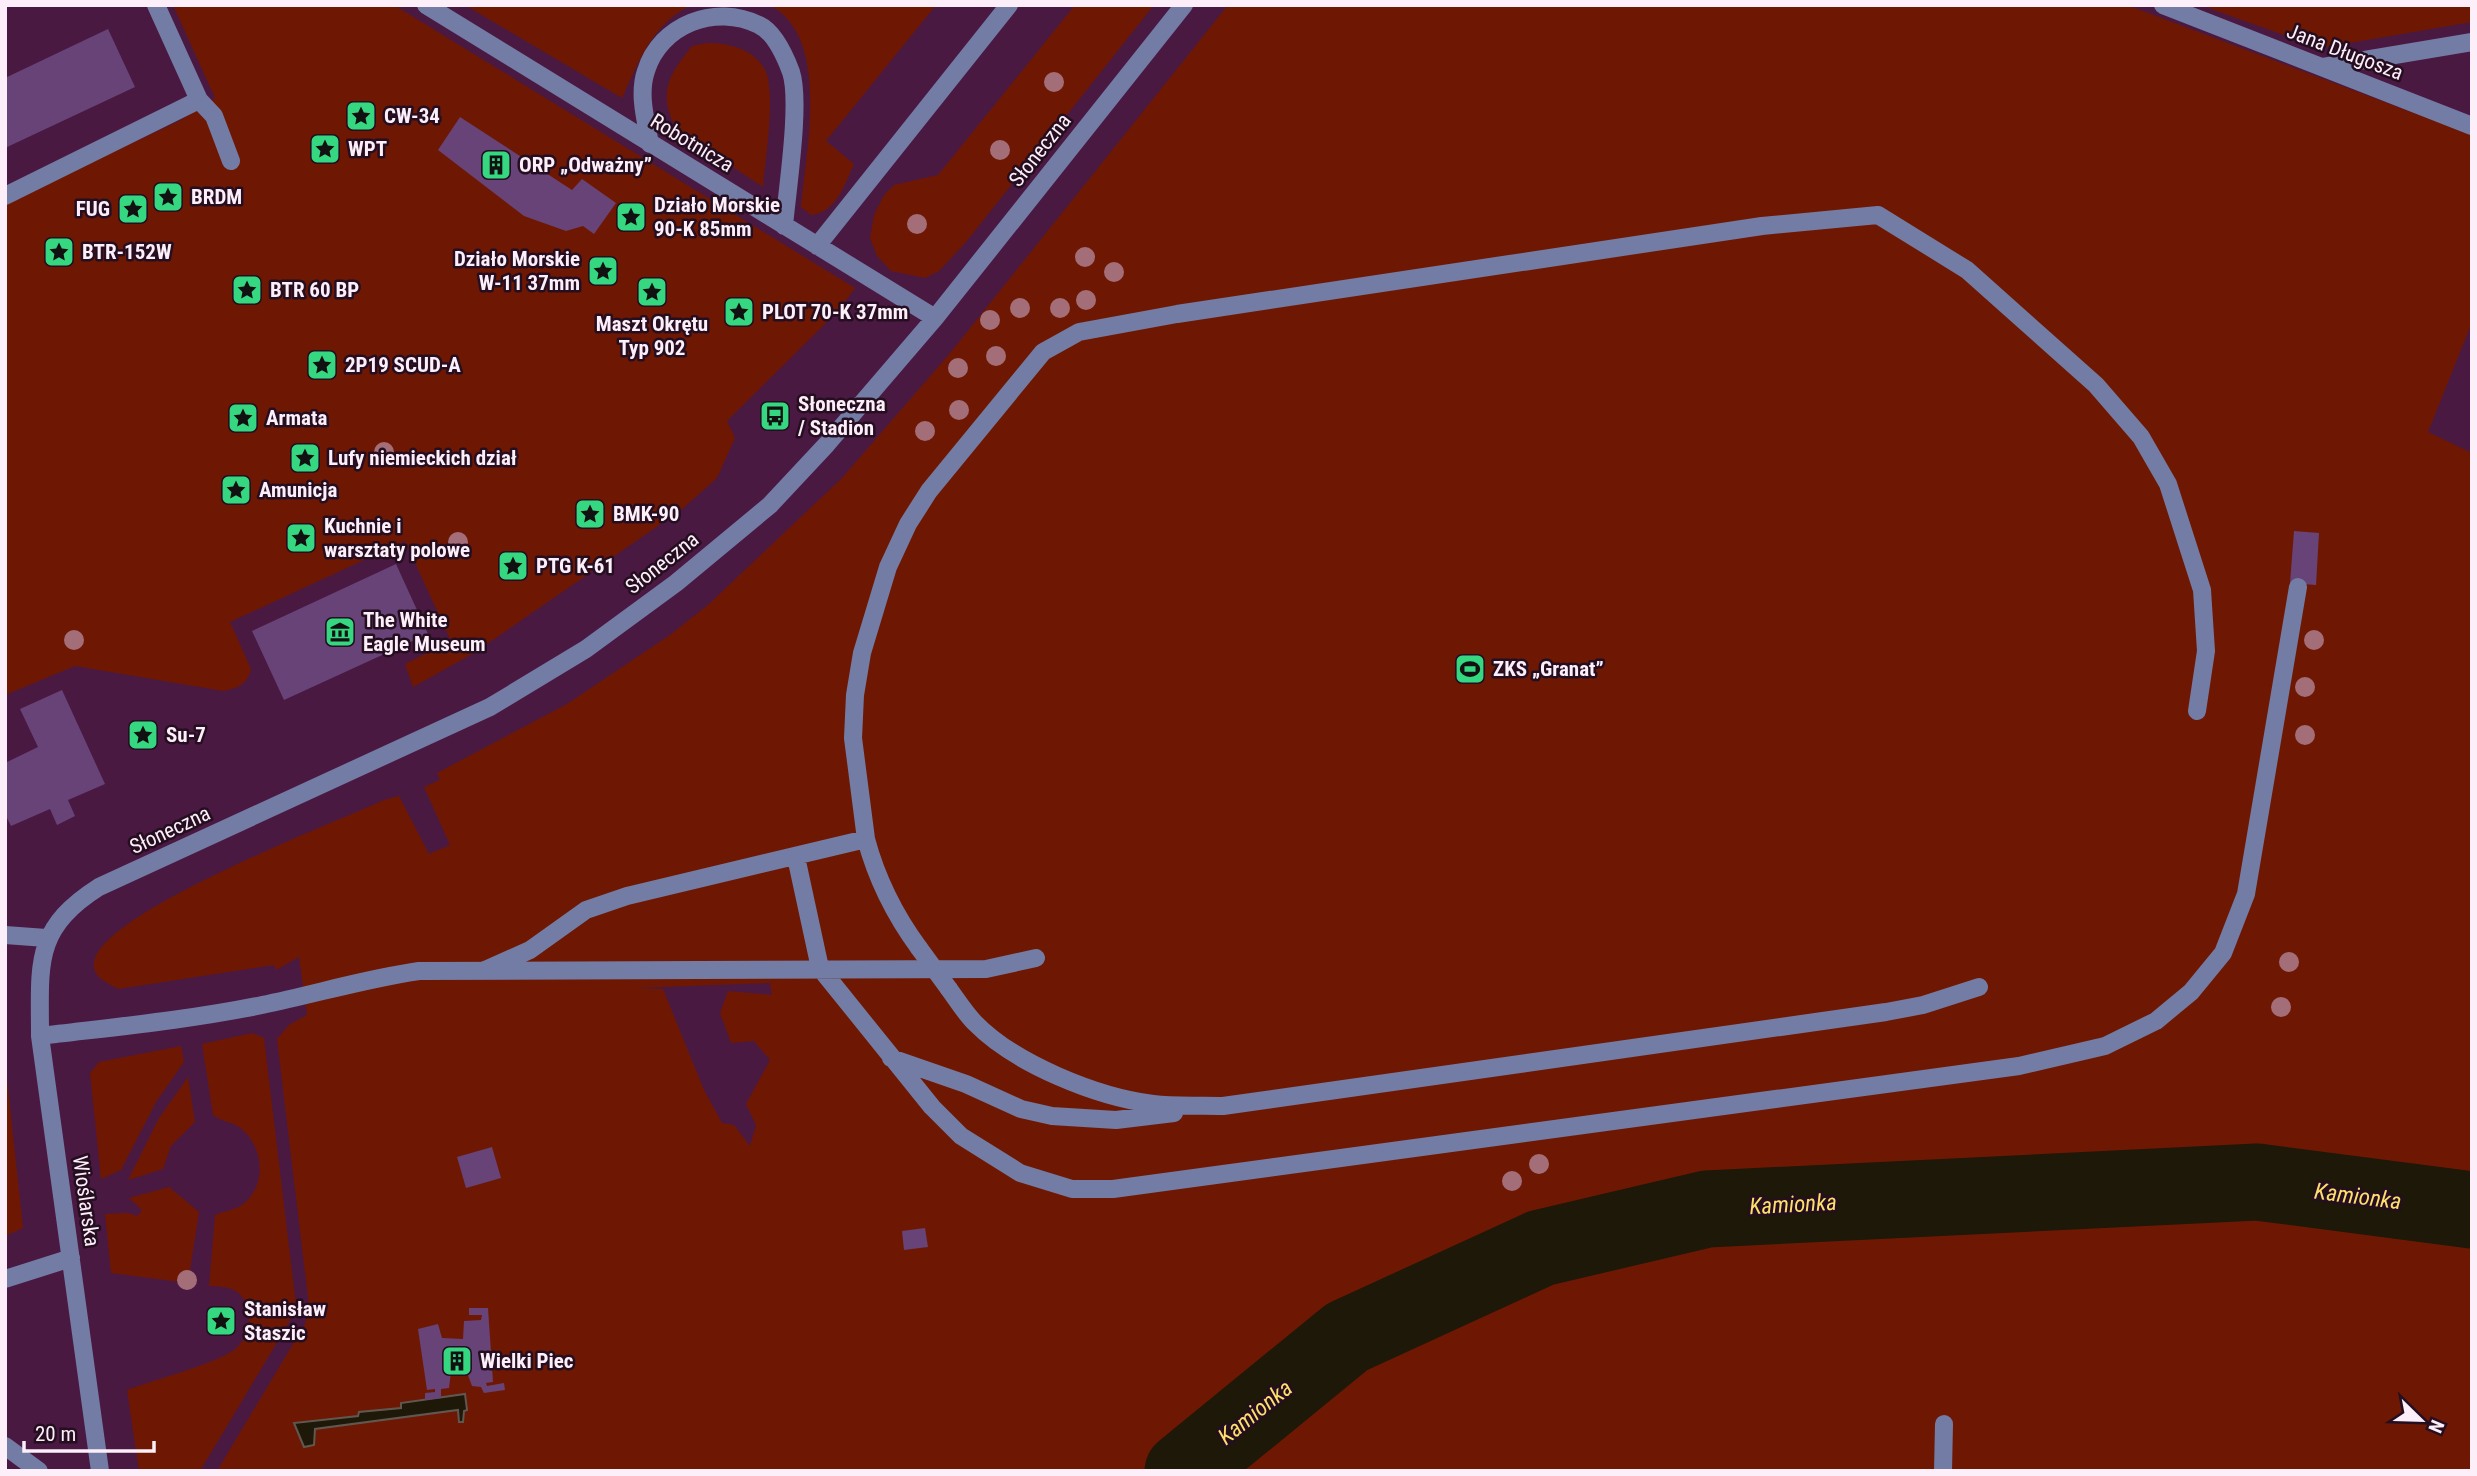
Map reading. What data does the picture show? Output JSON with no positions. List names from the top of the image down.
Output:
{
  "streets": {
    "street": [
      "Jana Długosza",
      "Robotnicza",
      "Słoneczna",
      "Wioślarska"
    ]
  },
  "crossings": [
    ["Robotnicza", "Słoneczna"],
    ["Słoneczna", "Wioślarska"]
  ],
  "water": ["Kamionka"],
  "places": {
    "place": [
      "CW-34",
      "WPT",
      "BRDM",
      "FUG",
      "Działo Morskie 90-K 85mm",
      "BTR-152W",
      "Działo Morskie W-11 37mm",
      "BTR 60 BP",
      "Maszt Okrętu Typ 902",
      "PLOT 70-K 37mm",
      "2P19 SCUD-A",
      "Armata",
      "Lufy niemieckich dział",
      "Amunicja",
      "BMK-90",
      "Kuchnie i warsztaty polowe",
      "PTG K-61",
      "Su-7",
      "Stanisław Staszic"
    ],
    "building": ["ORP „Odważny”", "Wielki Piec"],
    "bus stop": ["Słoneczna / Stadion"],
    "museum": ["The White Eagle Museum"],
    "sports": ["ZKS „Granat”"]
  },
  "scale_bar": "20 m",
  "north": "bottom right"
}
